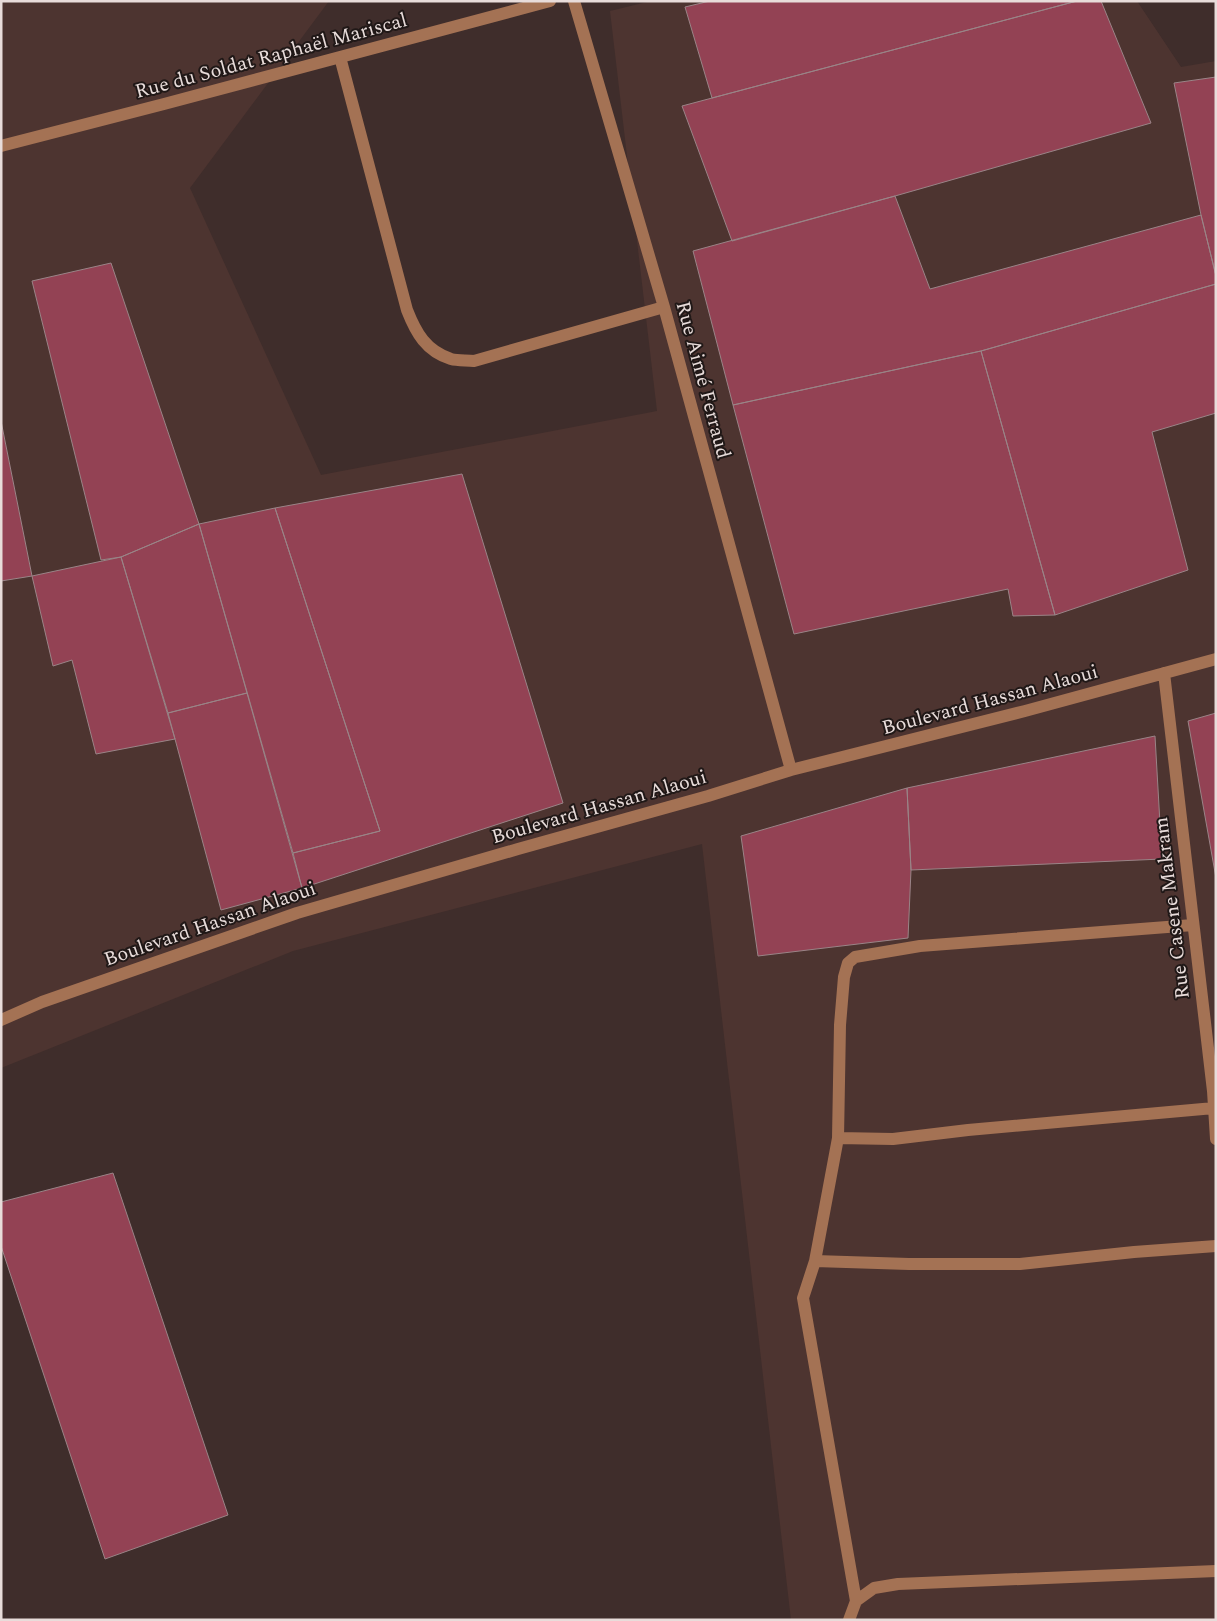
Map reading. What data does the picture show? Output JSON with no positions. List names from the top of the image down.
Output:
{
  "streets": {
    "street": [
      "Rue du Soldat Raphaël Mariscal",
      "Rue Aimé Ferraud",
      "Boulevard Hassan Alaoui",
      "Rue Casene Makram"
    ]
  },
  "crossings": [
    ["Rue Aimé Ferraud", "Boulevard Hassan Alaoui"],
    ["Boulevard Hassan Alaoui", "Rue Casene Makram"]
  ]
}
